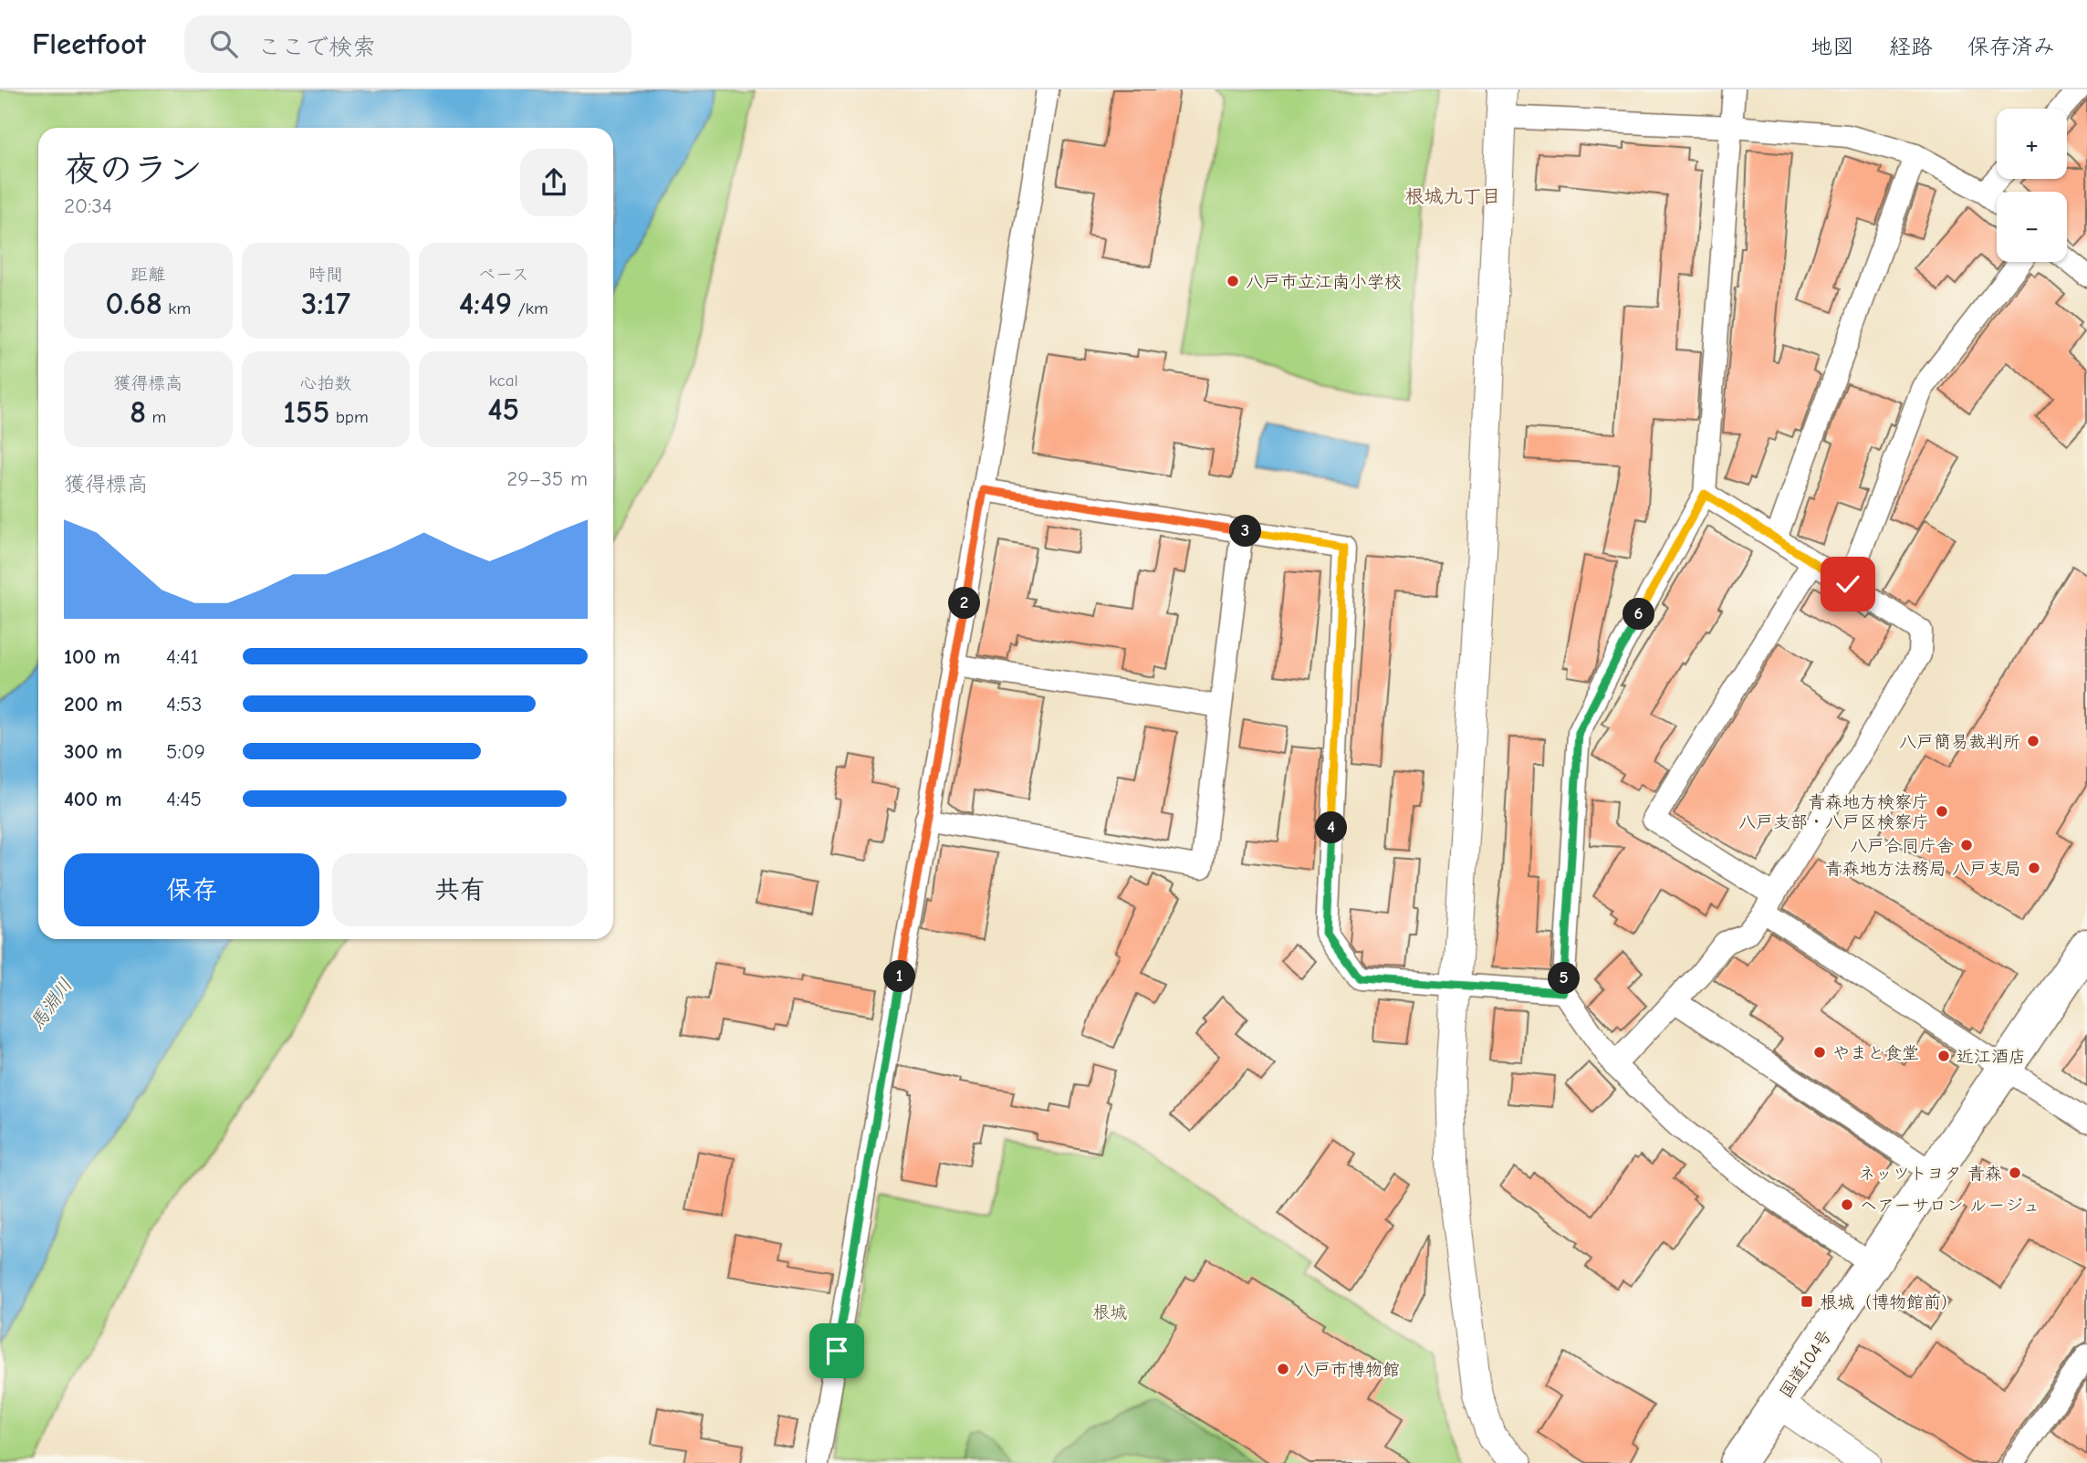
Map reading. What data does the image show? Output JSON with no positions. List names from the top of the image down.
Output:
{
  "streets": {
    "highway": ["国道104号"]
  },
  "districts": ["根城九丁目"],
  "water": ["馬淵川"],
  "parks": ["根城"],
  "places": {
    "other": [
      "八戸市立江南小学校",
      "八戸簡易裁判所",
      "青森地方検察庁 八戸支部・八戸区検察庁",
      "八戸合同庁舎",
      "青森地方法務局 八戸支局",
      "やまと食堂",
      "近江酒店",
      "ネッツトヨタ 青森",
      "ヘアーサロン ルージュ",
      "八戸市博物館"
    ],
    "transit": ["根城（博物館前）"]
  },
  "page": {
    "header": "Fleetfoot",
    "search": "ここで検索",
    "nav": ["地図", "経路", "保存済み"],
    "map_buttons": ["+", "−"],
    "heading": ["夜のラン", "20:34"],
    "stats": [
      ["距離", "0.68 km"],
      ["時間", "3:17"],
      ["ペース", "4:49 /km"],
      ["獲得標高", "8 m"],
      ["心拍数", "155 bpm"],
      ["kcal", "45"]
    ],
    "chart": ["獲得標高", "29–35 m"],
    "pins": [
      "3",
      "2",
      "6",
      "4",
      "1",
      "5"
    ],
    "list": [
      {
        "name": "100 m",
        "note": "4:41"
      },
      {
        "name": "200 m",
        "note": "4:53"
      },
      {
        "name": "300 m",
        "note": "5:09"
      },
      {
        "name": "400 m",
        "note": "4:45"
      }
    ],
    "buttons": ["保存", "共有"]
  }
}
